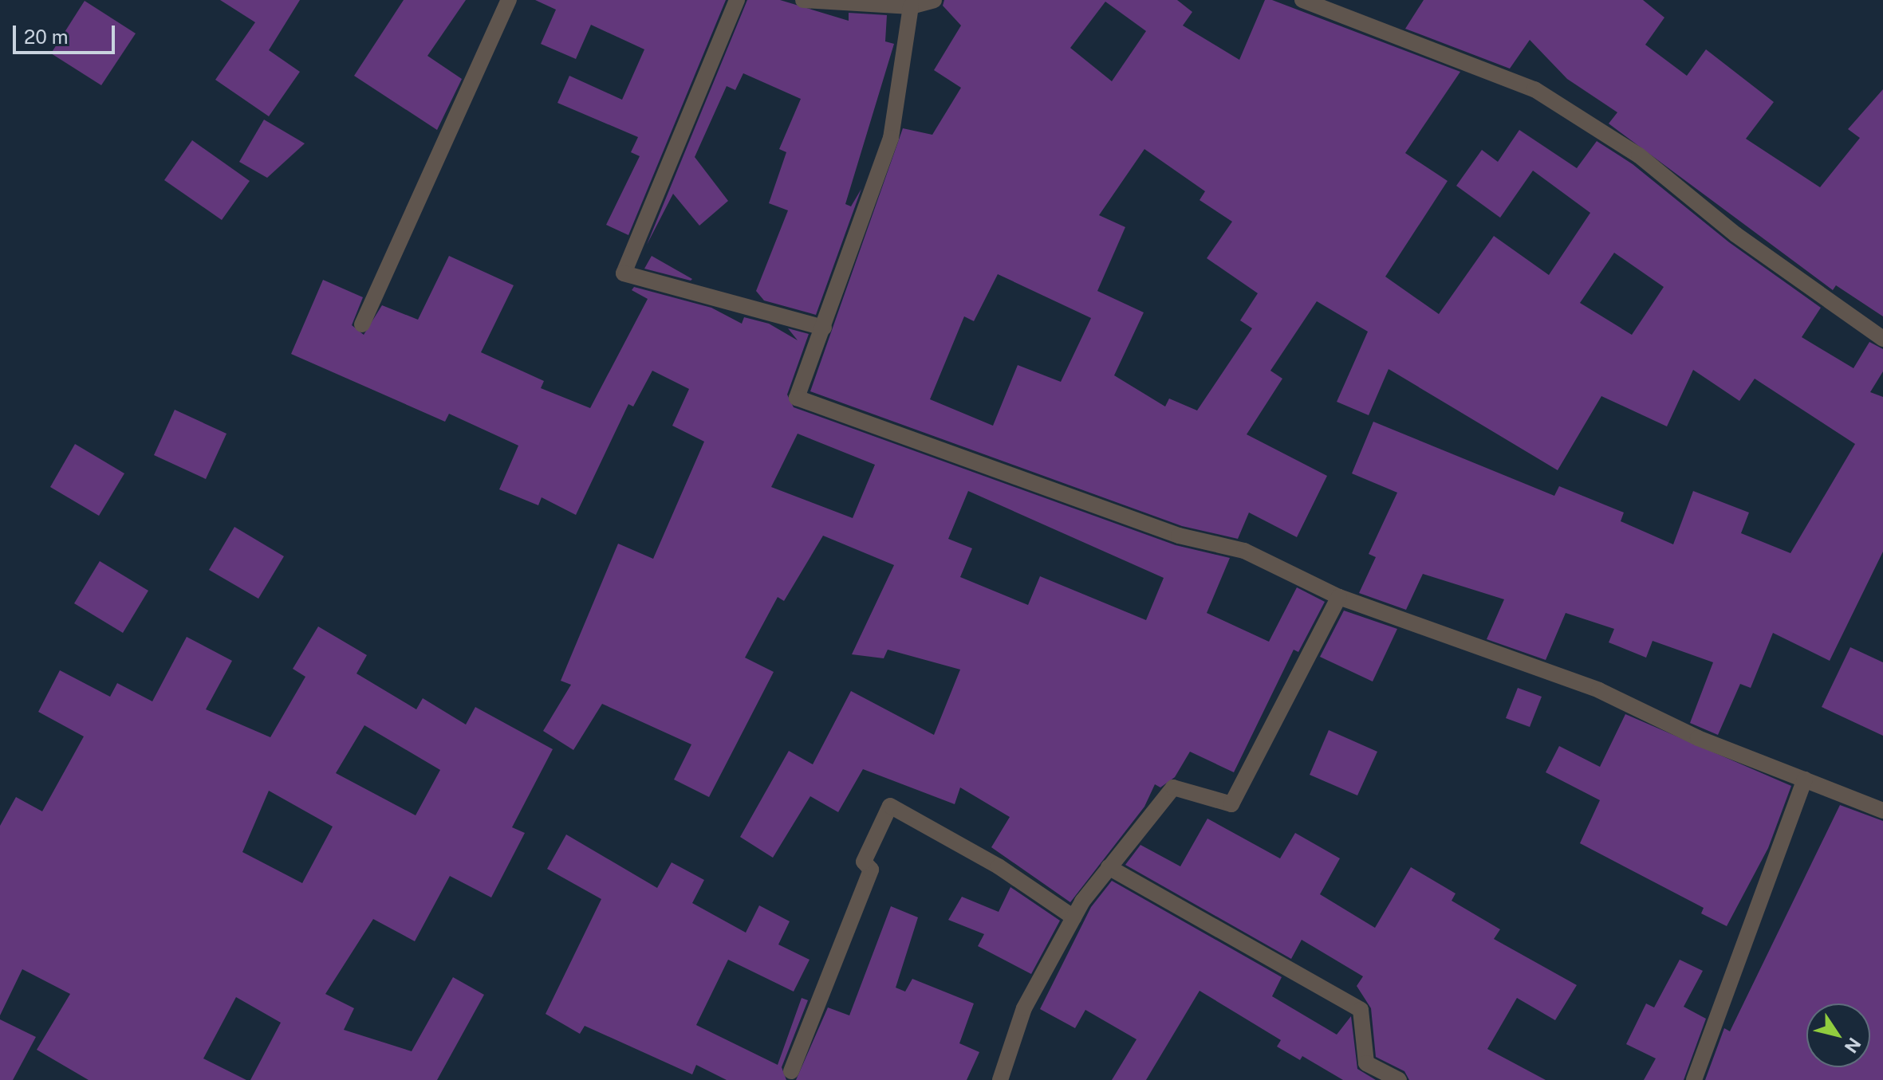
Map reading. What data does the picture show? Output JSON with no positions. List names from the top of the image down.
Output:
{
  "scale_bar": "20 m",
  "north": "bottom right"
}
